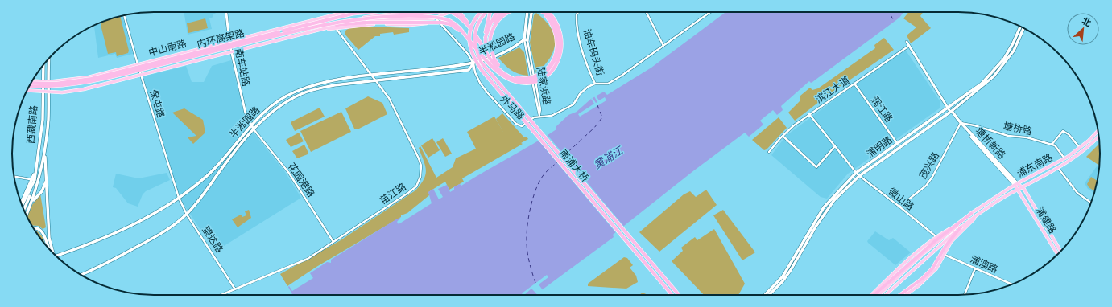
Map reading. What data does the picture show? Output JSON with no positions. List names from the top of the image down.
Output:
{
  "streets": {
    "highway": ["内环高架路", "南浦大桥"],
    "main road": [
      "半淞园路",
      "中山南路",
      "陆家浜路",
      "西藏南路",
      "塘桥新路",
      "浦明路",
      "浦东南路",
      "浦建路"
    ],
    "street": [
      "油车码头街",
      "南车站路",
      "滨江大道",
      "保屯路",
      "外马路",
      "润江路",
      "塘桥路",
      "茂兴路",
      "花园港路",
      "苗江路",
      "微山路",
      "望达路",
      "浦澳路"
    ]
  },
  "crossings": [
    ["半淞园路", "南车站路"],
    ["半淞园路", "陆家浜路"],
    ["半淞园路", "保屯路"],
    ["半淞园路", "外马路"],
    ["半淞园路", "花园港路"],
    ["半淞园路", "苗江路"],
    ["半淞园路", "望达路"],
    ["中山南路", "南车站路"],
    ["中山南路", "保屯路"],
    ["中山南路", "外马路"],
    ["中山南路", "西藏南路"],
    ["中山南路", "苗江路"],
    ["油车码头街", "外马路"],
    ["南车站路", "花园港路"],
    ["陆家浜路", "外马路"],
    ["滨江大道", "润江路"],
    ["滨江大道", "塘桥新路"],
    ["滨江大道", "微山路"],
    ["保屯路", "望达路"],
    ["润江路", "浦明路"],
    ["塘桥路", "塘桥新路"],
    ["塘桥路", "茂兴路"],
    ["塘桥新路", "浦明路"],
    ["塘桥新路", "茂兴路"],
    ["塘桥新路", "浦东南路"],
    ["塘桥新路", "浦建路"],
    ["浦明路", "微山路"],
    ["茂兴路", "微山路"],
    ["浦东南路", "微山路"],
    ["浦东南路", "浦建路"],
    ["浦东南路", "浦澳路"],
    ["花园港路", "苗江路"],
    ["苗江路", "望达路"]
  ],
  "water": ["黄浦江"],
  "north": "top right"
}
